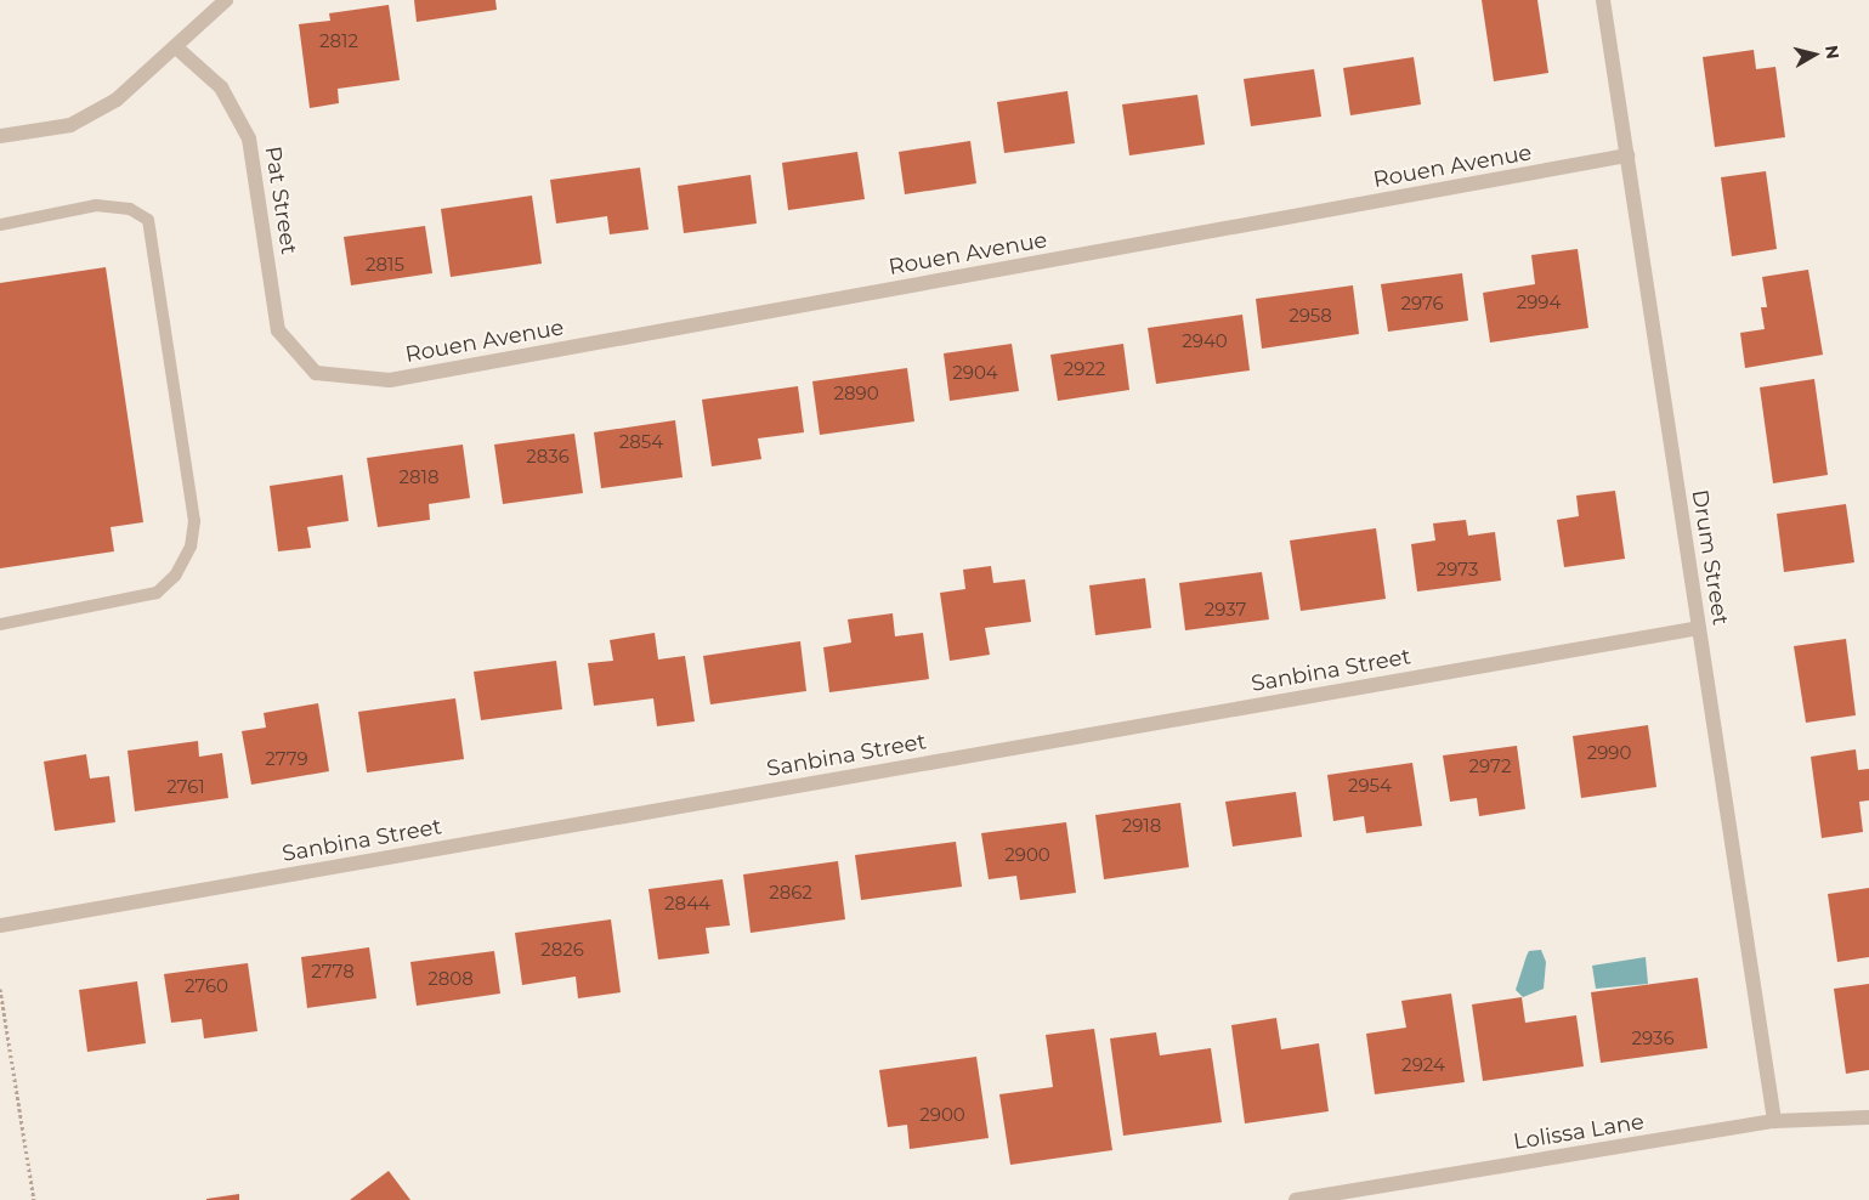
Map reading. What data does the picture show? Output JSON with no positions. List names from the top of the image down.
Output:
{
  "streets": {
    "street": [
      "Rouen Avenue",
      "Pat Street",
      "Drum Street",
      "Sanbina Street",
      "Lolissa Lane"
    ]
  },
  "crossings": [
    ["Rouen Avenue", "Pat Street"],
    ["Rouen Avenue", "Drum Street"],
    ["Drum Street", "Sanbina Street"],
    ["Drum Street", "Lolissa Lane"]
  ],
  "house_numbers": [
    "2812",
    "2815",
    "2994",
    "2976",
    "2958",
    "2940",
    "2922",
    "2904",
    "2890",
    "2854",
    "2836",
    "2818",
    "2973",
    "2937",
    "2990",
    "2779",
    "2972",
    "2954",
    "2761",
    "2918",
    "2900",
    "2862",
    "2844",
    "2826",
    "2778",
    "2808",
    "2760",
    "2936",
    "2924",
    "2900"
  ],
  "north": "right"
}
